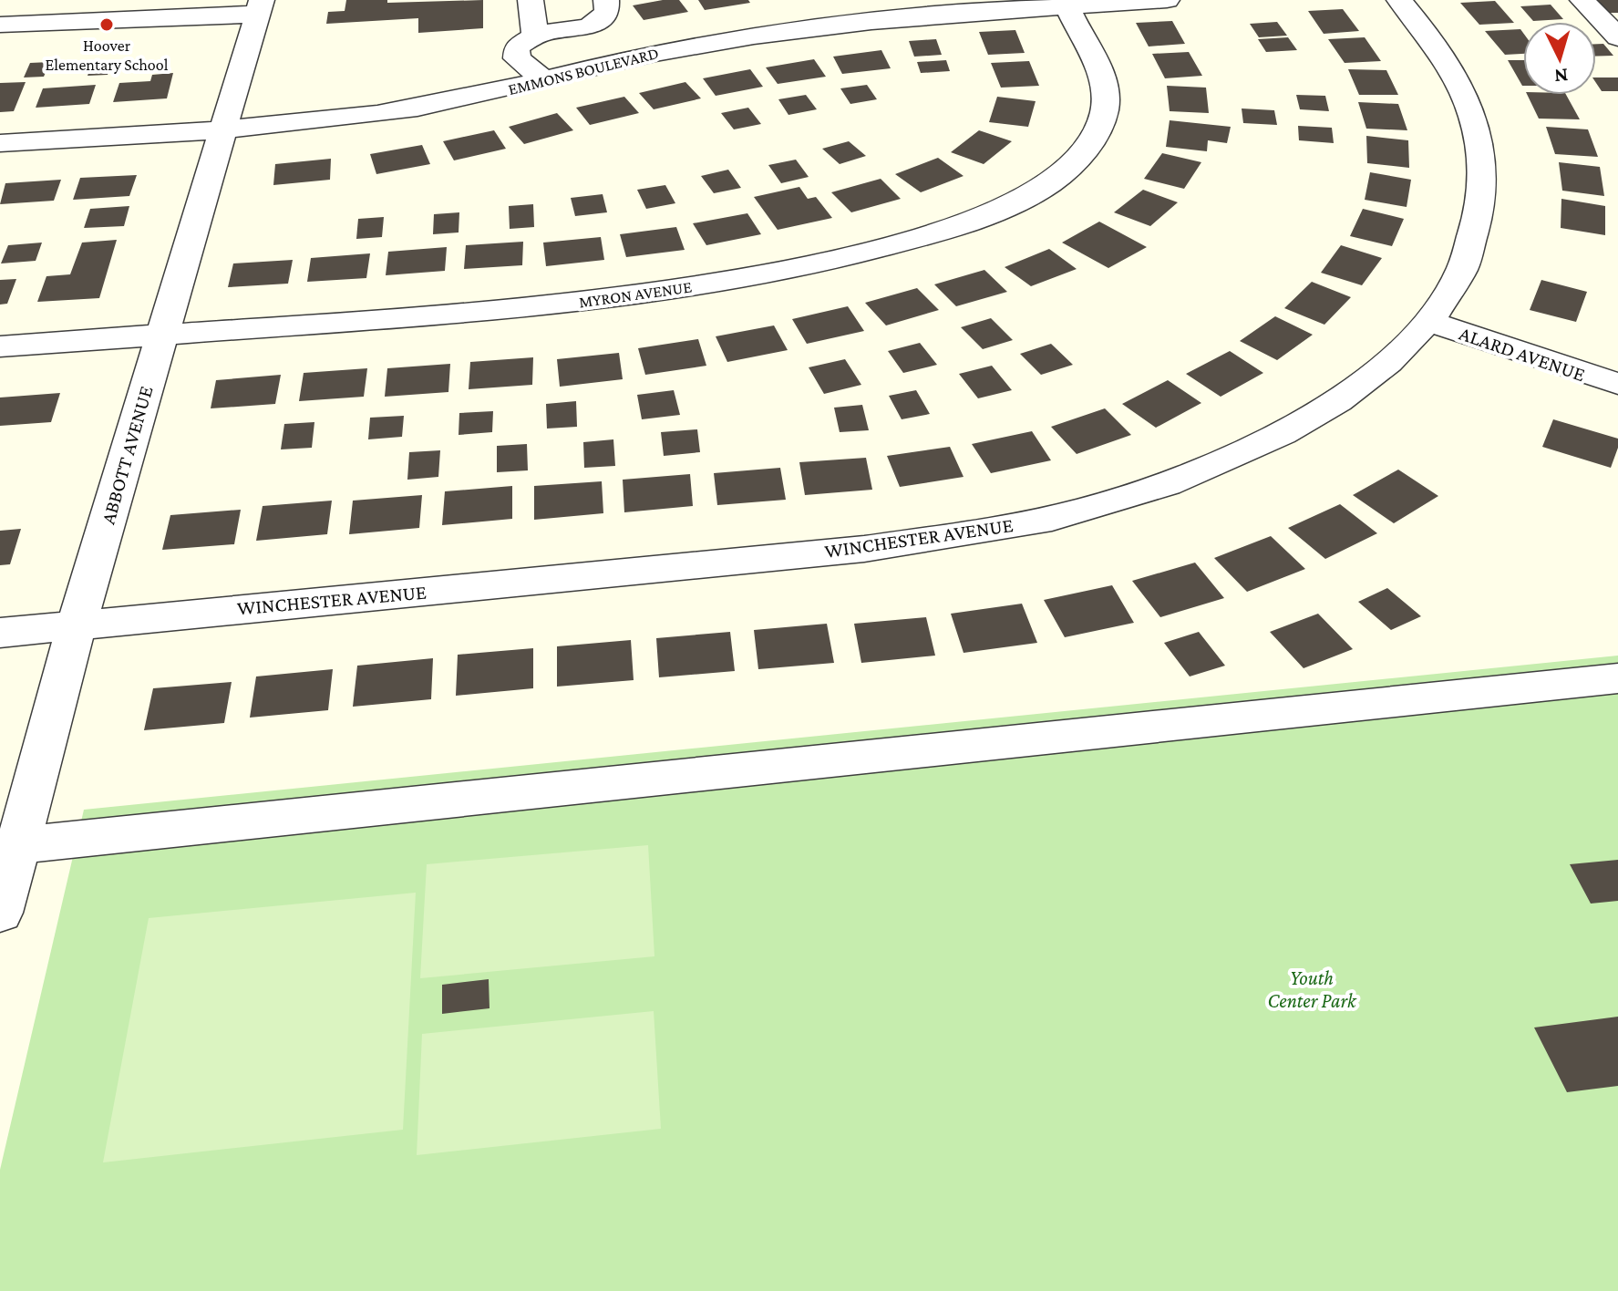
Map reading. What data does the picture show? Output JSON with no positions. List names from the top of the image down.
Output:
{
  "streets": {
    "street": [
      "EMMONS BOULEVARD",
      "MYRON AVENUE",
      "ALARD AVENUE",
      "ABBOTT AVENUE",
      "WINCHESTER AVENUE"
    ]
  },
  "crossings": [
    ["EMMONS BOULEVARD", "MYRON AVENUE"],
    ["EMMONS BOULEVARD", "ABBOTT AVENUE"],
    ["MYRON AVENUE", "ABBOTT AVENUE"],
    ["ALARD AVENUE", "WINCHESTER AVENUE"],
    ["ABBOTT AVENUE", "WINCHESTER AVENUE"]
  ],
  "parks": ["Youth Center Park"],
  "places": ["Hoover Elementary School"],
  "north": "bottom"
}
